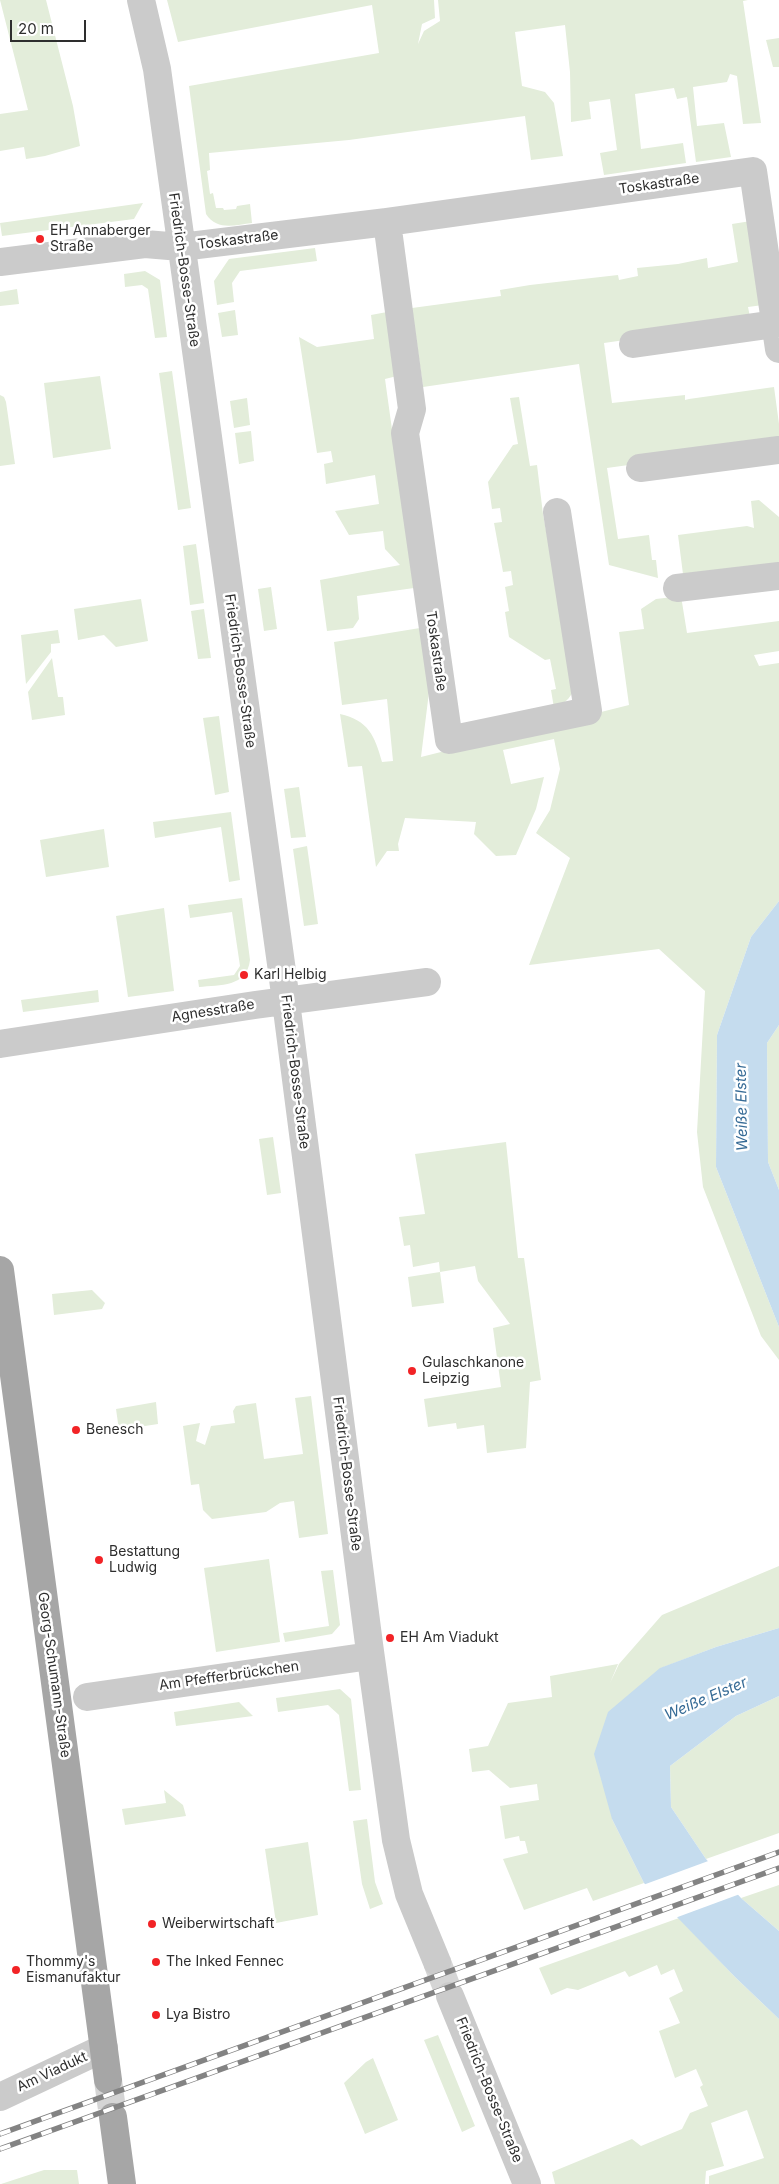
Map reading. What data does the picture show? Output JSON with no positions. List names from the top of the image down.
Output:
{
  "streets": {
    "main road": ["Georg-Schumann-Straße"],
    "street": [
      "Toskastraße",
      "Friedrich-Bosse-Straße",
      "Agnesstraße",
      "Am Pfefferbrückchen",
      "Am Viadukt"
    ]
  },
  "crossings": [
    ["Toskastraße", "Friedrich-Bosse-Straße"],
    ["Friedrich-Bosse-Straße", "Agnesstraße"],
    ["Friedrich-Bosse-Straße", "Am Pfefferbrückchen"],
    ["Georg-Schumann-Straße", "Am Viadukt"]
  ],
  "water": ["Weiße Elster"],
  "places": [
    "EH Annaberger Straße",
    "Karl Helbig",
    "Gulaschkanone Leipzig",
    "Benesch",
    "Bestattung Ludwig",
    "EH Am Viadukt",
    "Weiberwirtschaft",
    "The Inked Fennec",
    "Thommy's Eismanufaktur",
    "Lya Bistro"
  ],
  "scale_bar": "20 m"
}
